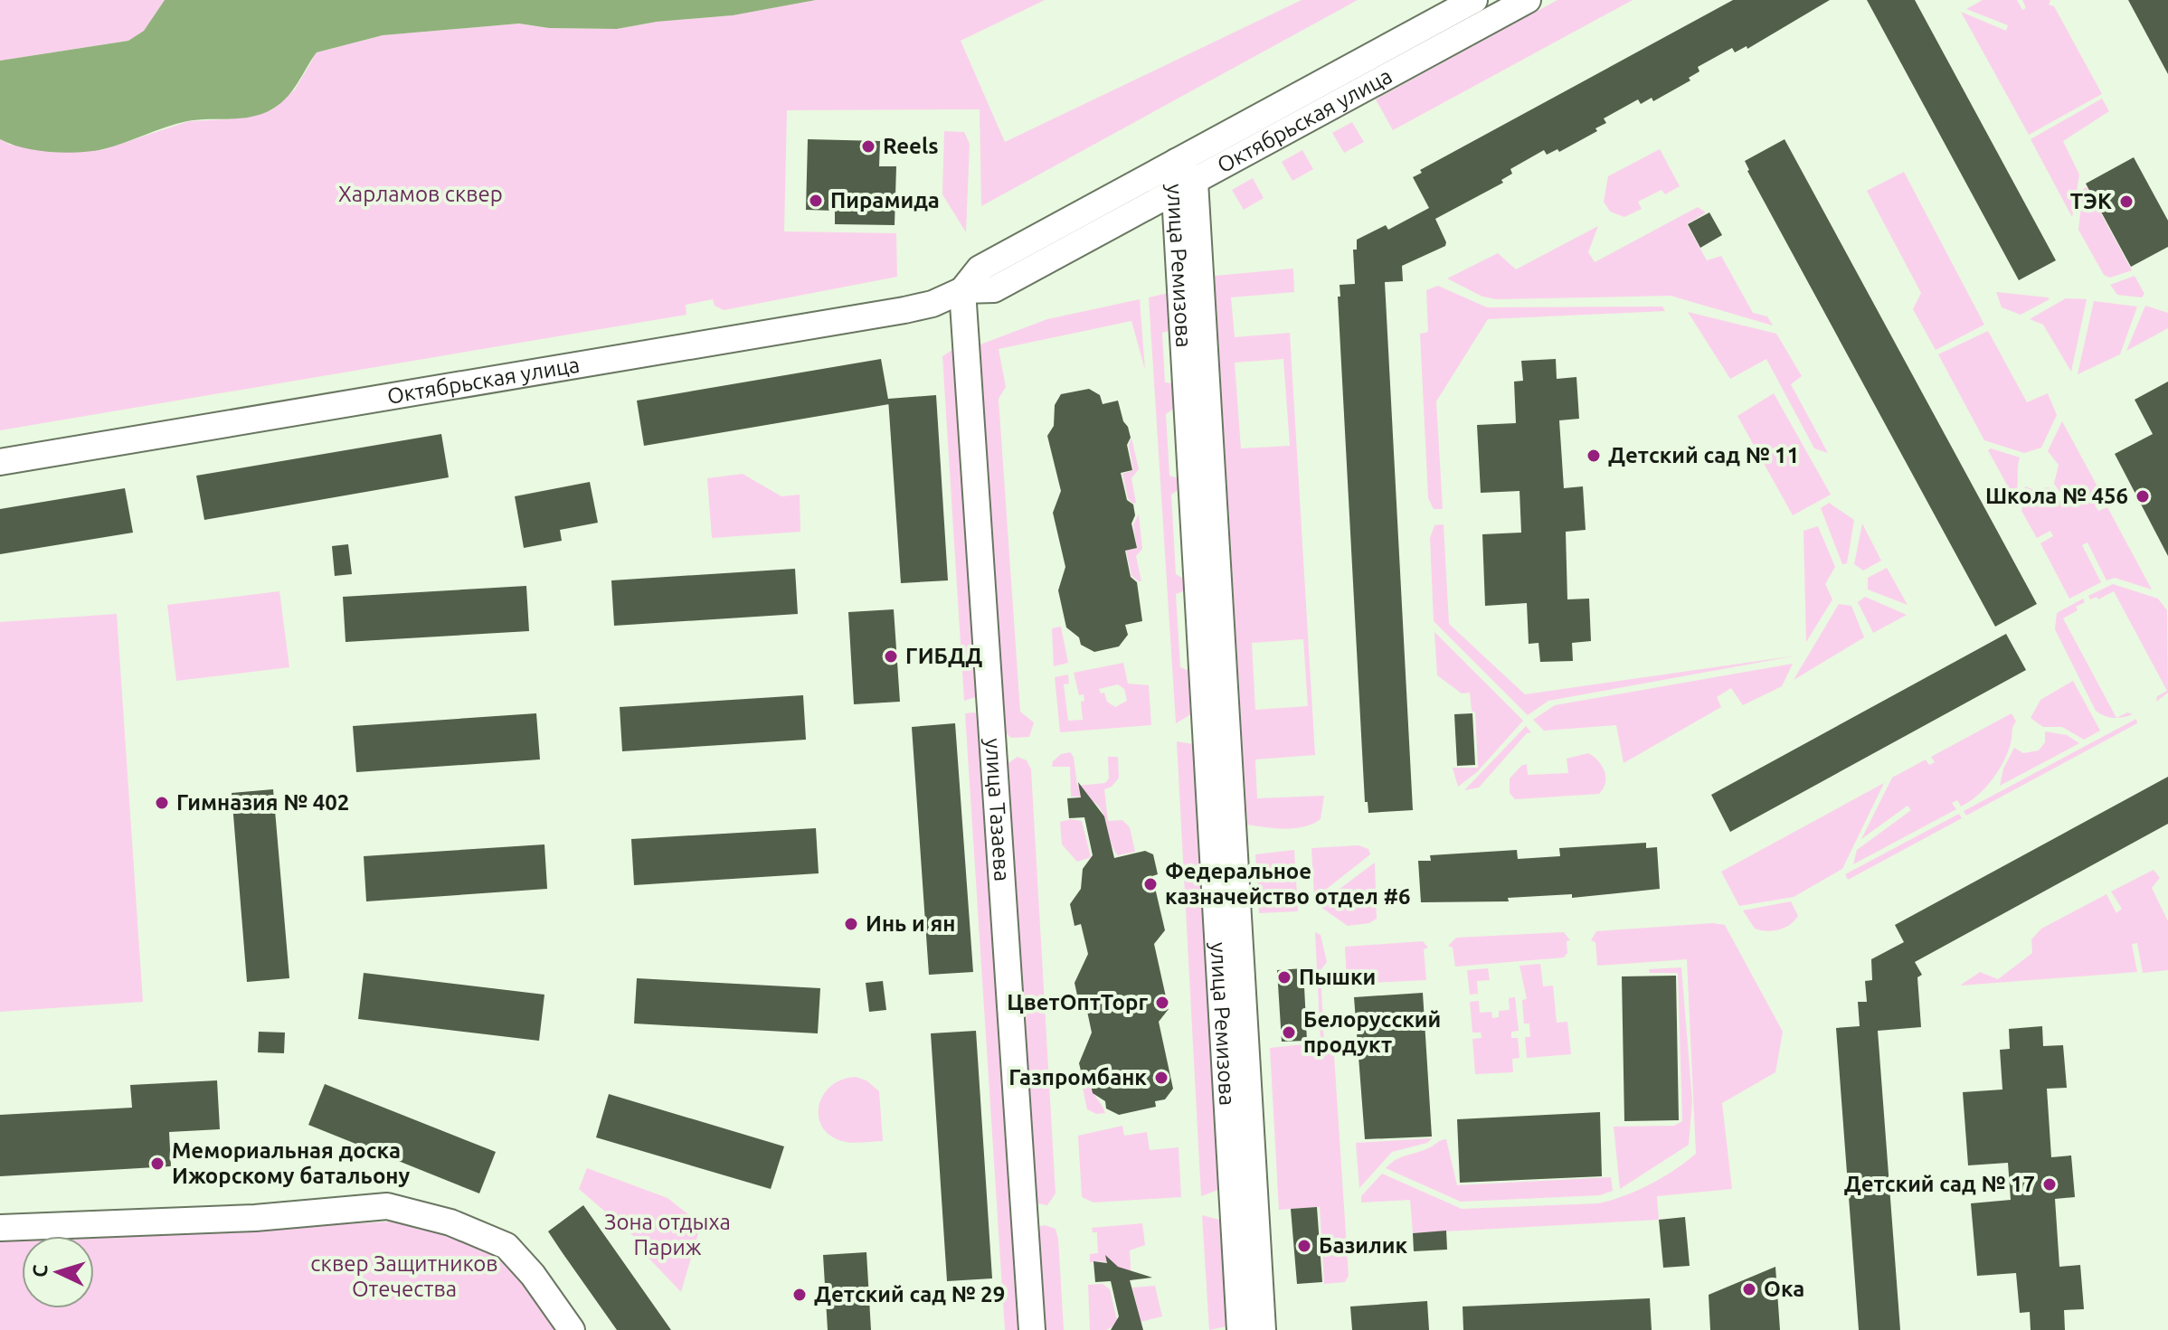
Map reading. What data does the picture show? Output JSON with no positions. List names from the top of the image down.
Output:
{
  "streets": {
    "street": ["Октябрьская улица", "улица Ремизова", "улица Тазаева"]
  },
  "crossings": [
    ["Октябрьская улица", "улица Ремизова"],
    ["Октябрьская улица", "улица Тазаева"]
  ],
  "parks": ["Харламов сквер", "Зона отдыха Париж", "сквер Защитников Отечества"],
  "places": [
    "Reels",
    "Пирамида",
    "ТЭК",
    "Детский сад № 11",
    "Школа № 456",
    "ГИБДД",
    "Гимназия № 402",
    "Федеральное казначейство отдел #6",
    "Инь и ян",
    "Пышки",
    "ЦветОптТорг",
    "Белорусский продукт",
    "Газпромбанк",
    "Мемориальная доска Ижорскому батальону",
    "Детский сад № 17",
    "Базилик",
    "Ока",
    "Детский сад № 29"
  ],
  "north": "left"
}
